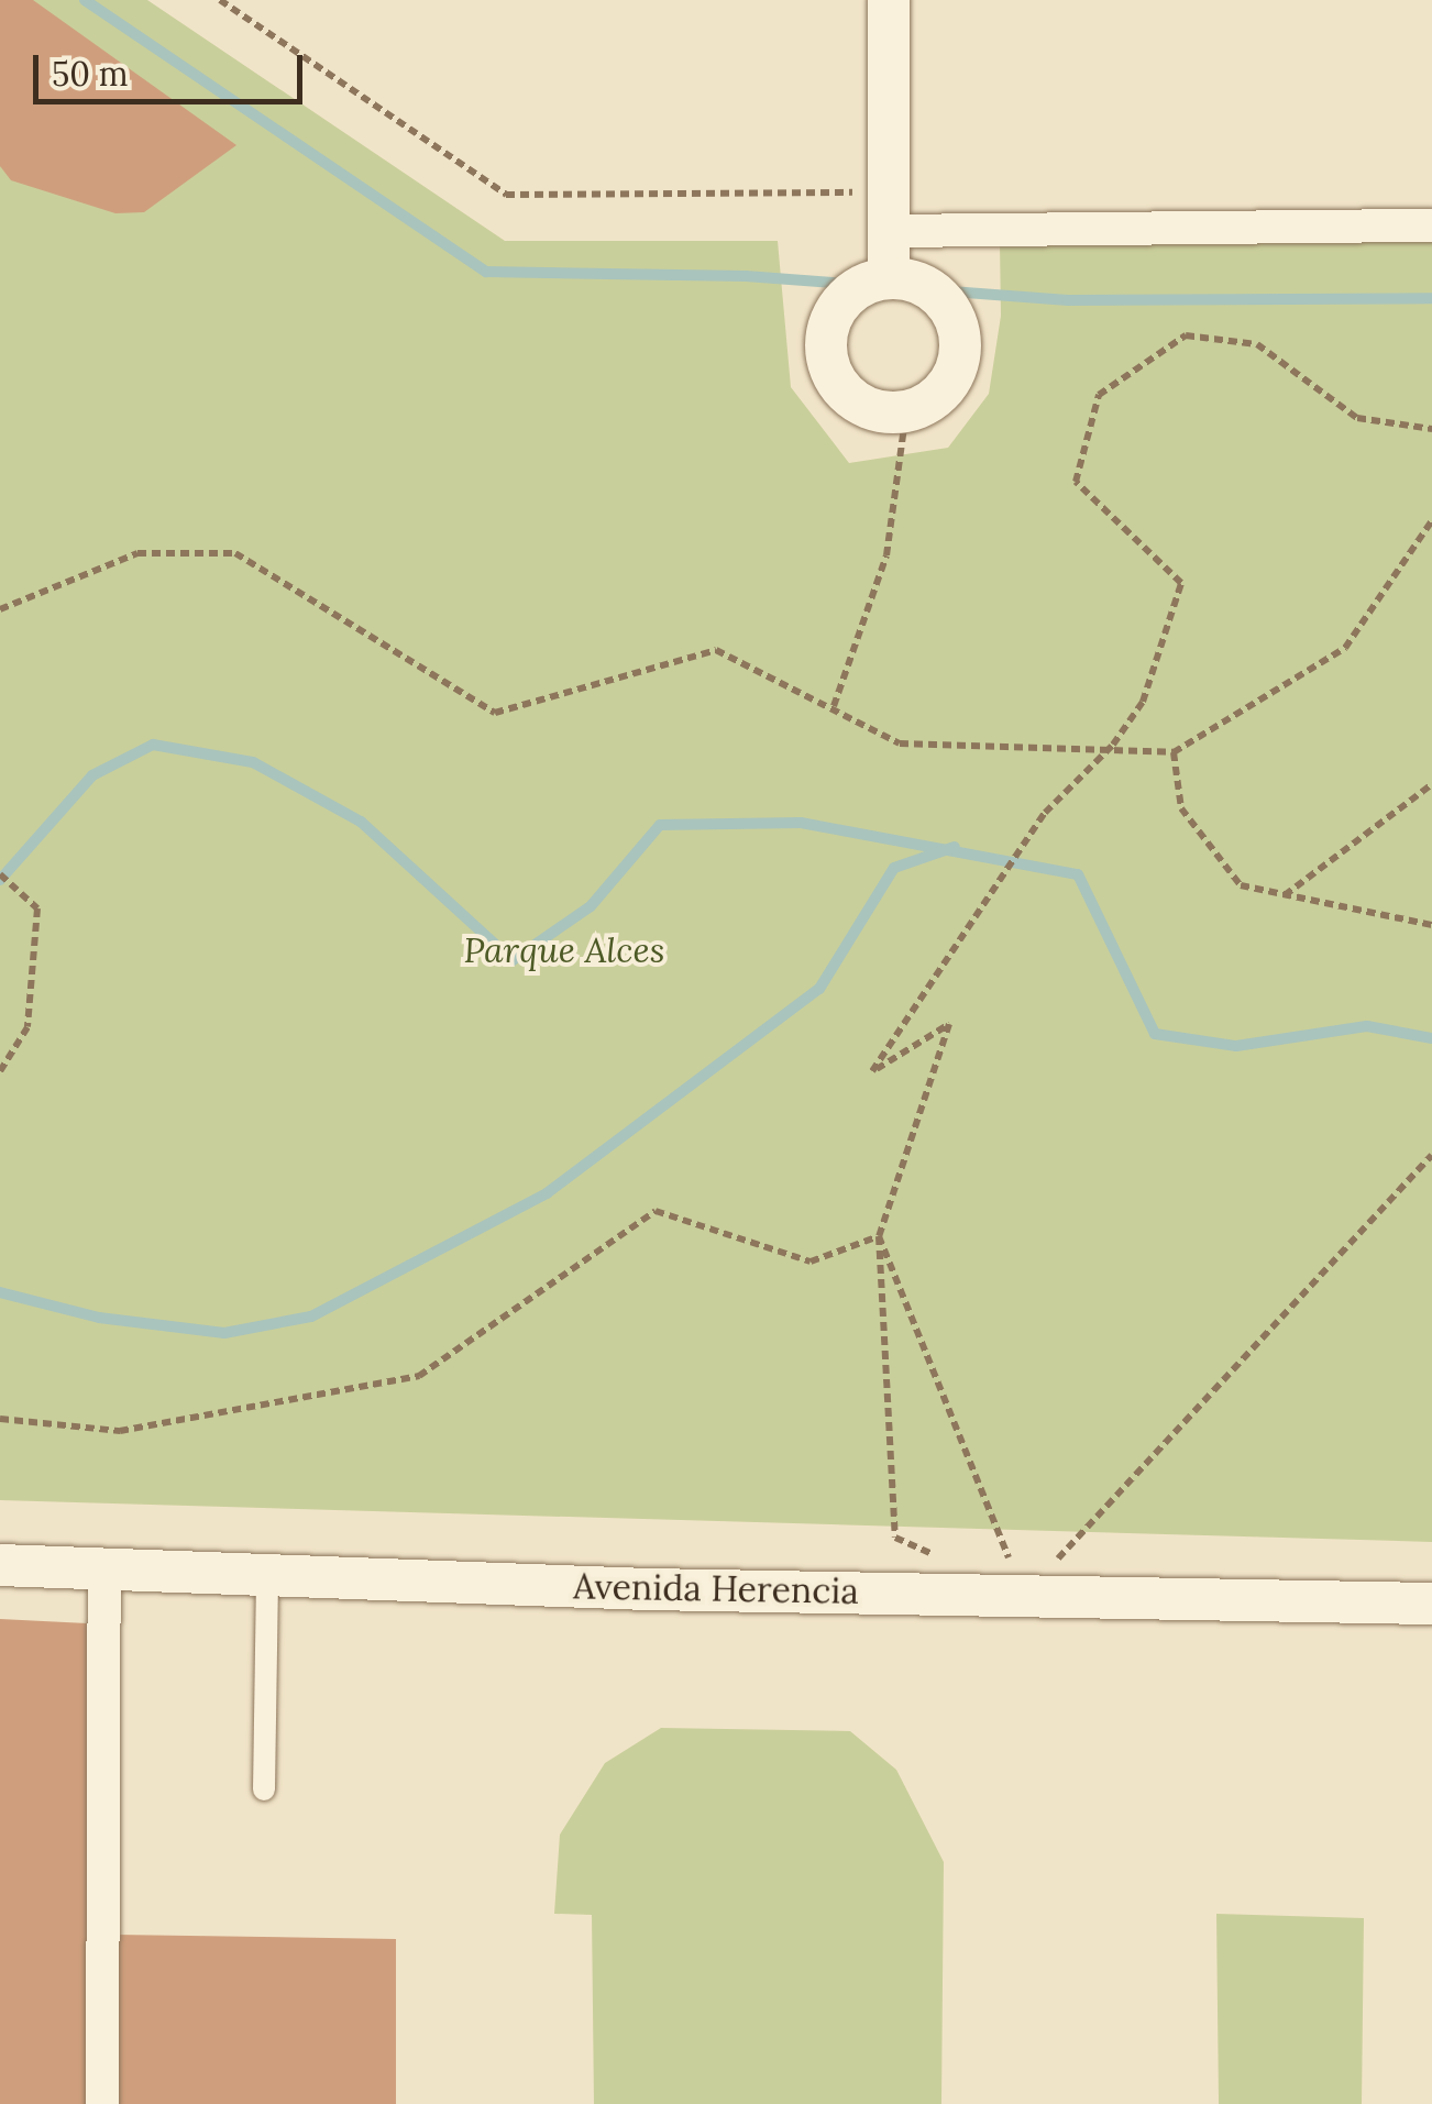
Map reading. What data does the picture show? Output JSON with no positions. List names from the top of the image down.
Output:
{
  "streets": {
    "street": ["Avenida Herencia"]
  },
  "parks": ["Parque Alces"],
  "scale_bar": "50 m"
}
